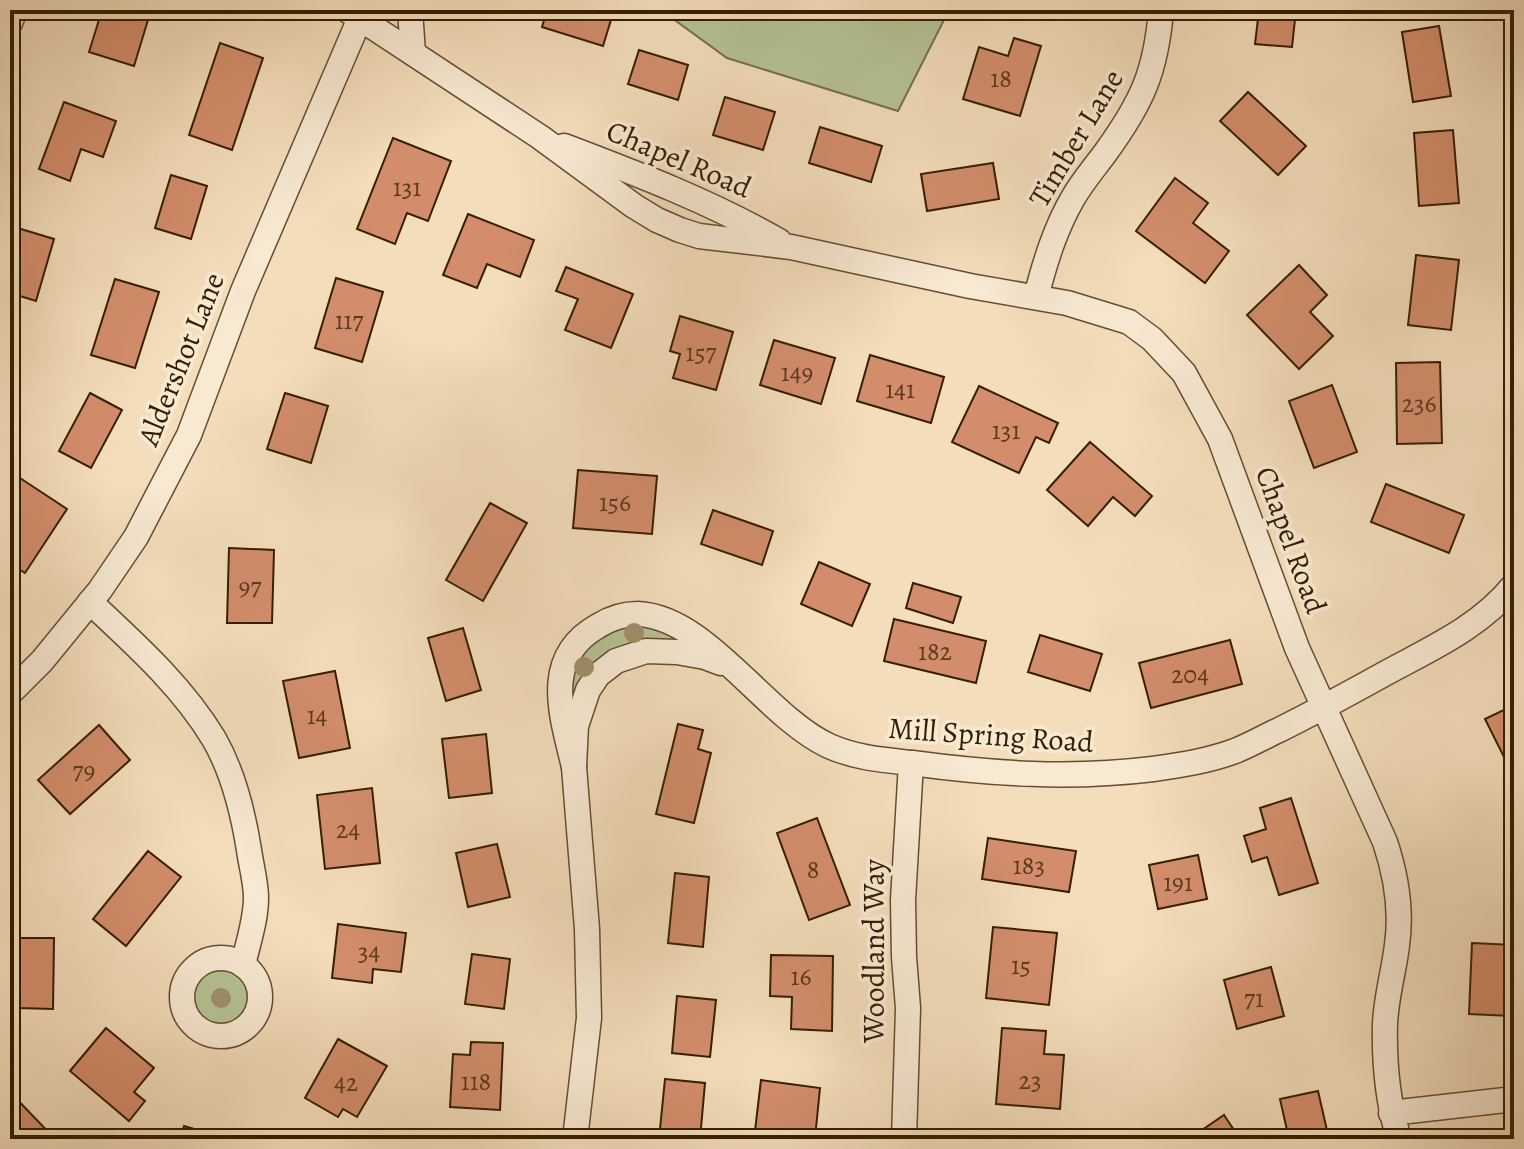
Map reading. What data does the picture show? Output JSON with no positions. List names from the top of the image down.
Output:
{
  "streets": {
    "street": [
      "Timber Lane",
      "Chapel Road",
      "Aldershot Lane",
      "Mill Spring Road",
      "Woodland Way"
    ]
  },
  "crossings": [
    ["Timber Lane", "Chapel Road"],
    ["Chapel Road", "Aldershot Lane"],
    ["Chapel Road", "Mill Spring Road"],
    ["Mill Spring Road", "Woodland Way"]
  ],
  "house_numbers": [
    "18",
    "131",
    "117",
    "157",
    "149",
    "141",
    "236",
    "131",
    "156",
    "97",
    "182",
    "204",
    "14",
    "79",
    "24",
    "183",
    "8",
    "191",
    "34",
    "15",
    "16",
    "71",
    "23",
    "118",
    "42"
  ]
}
